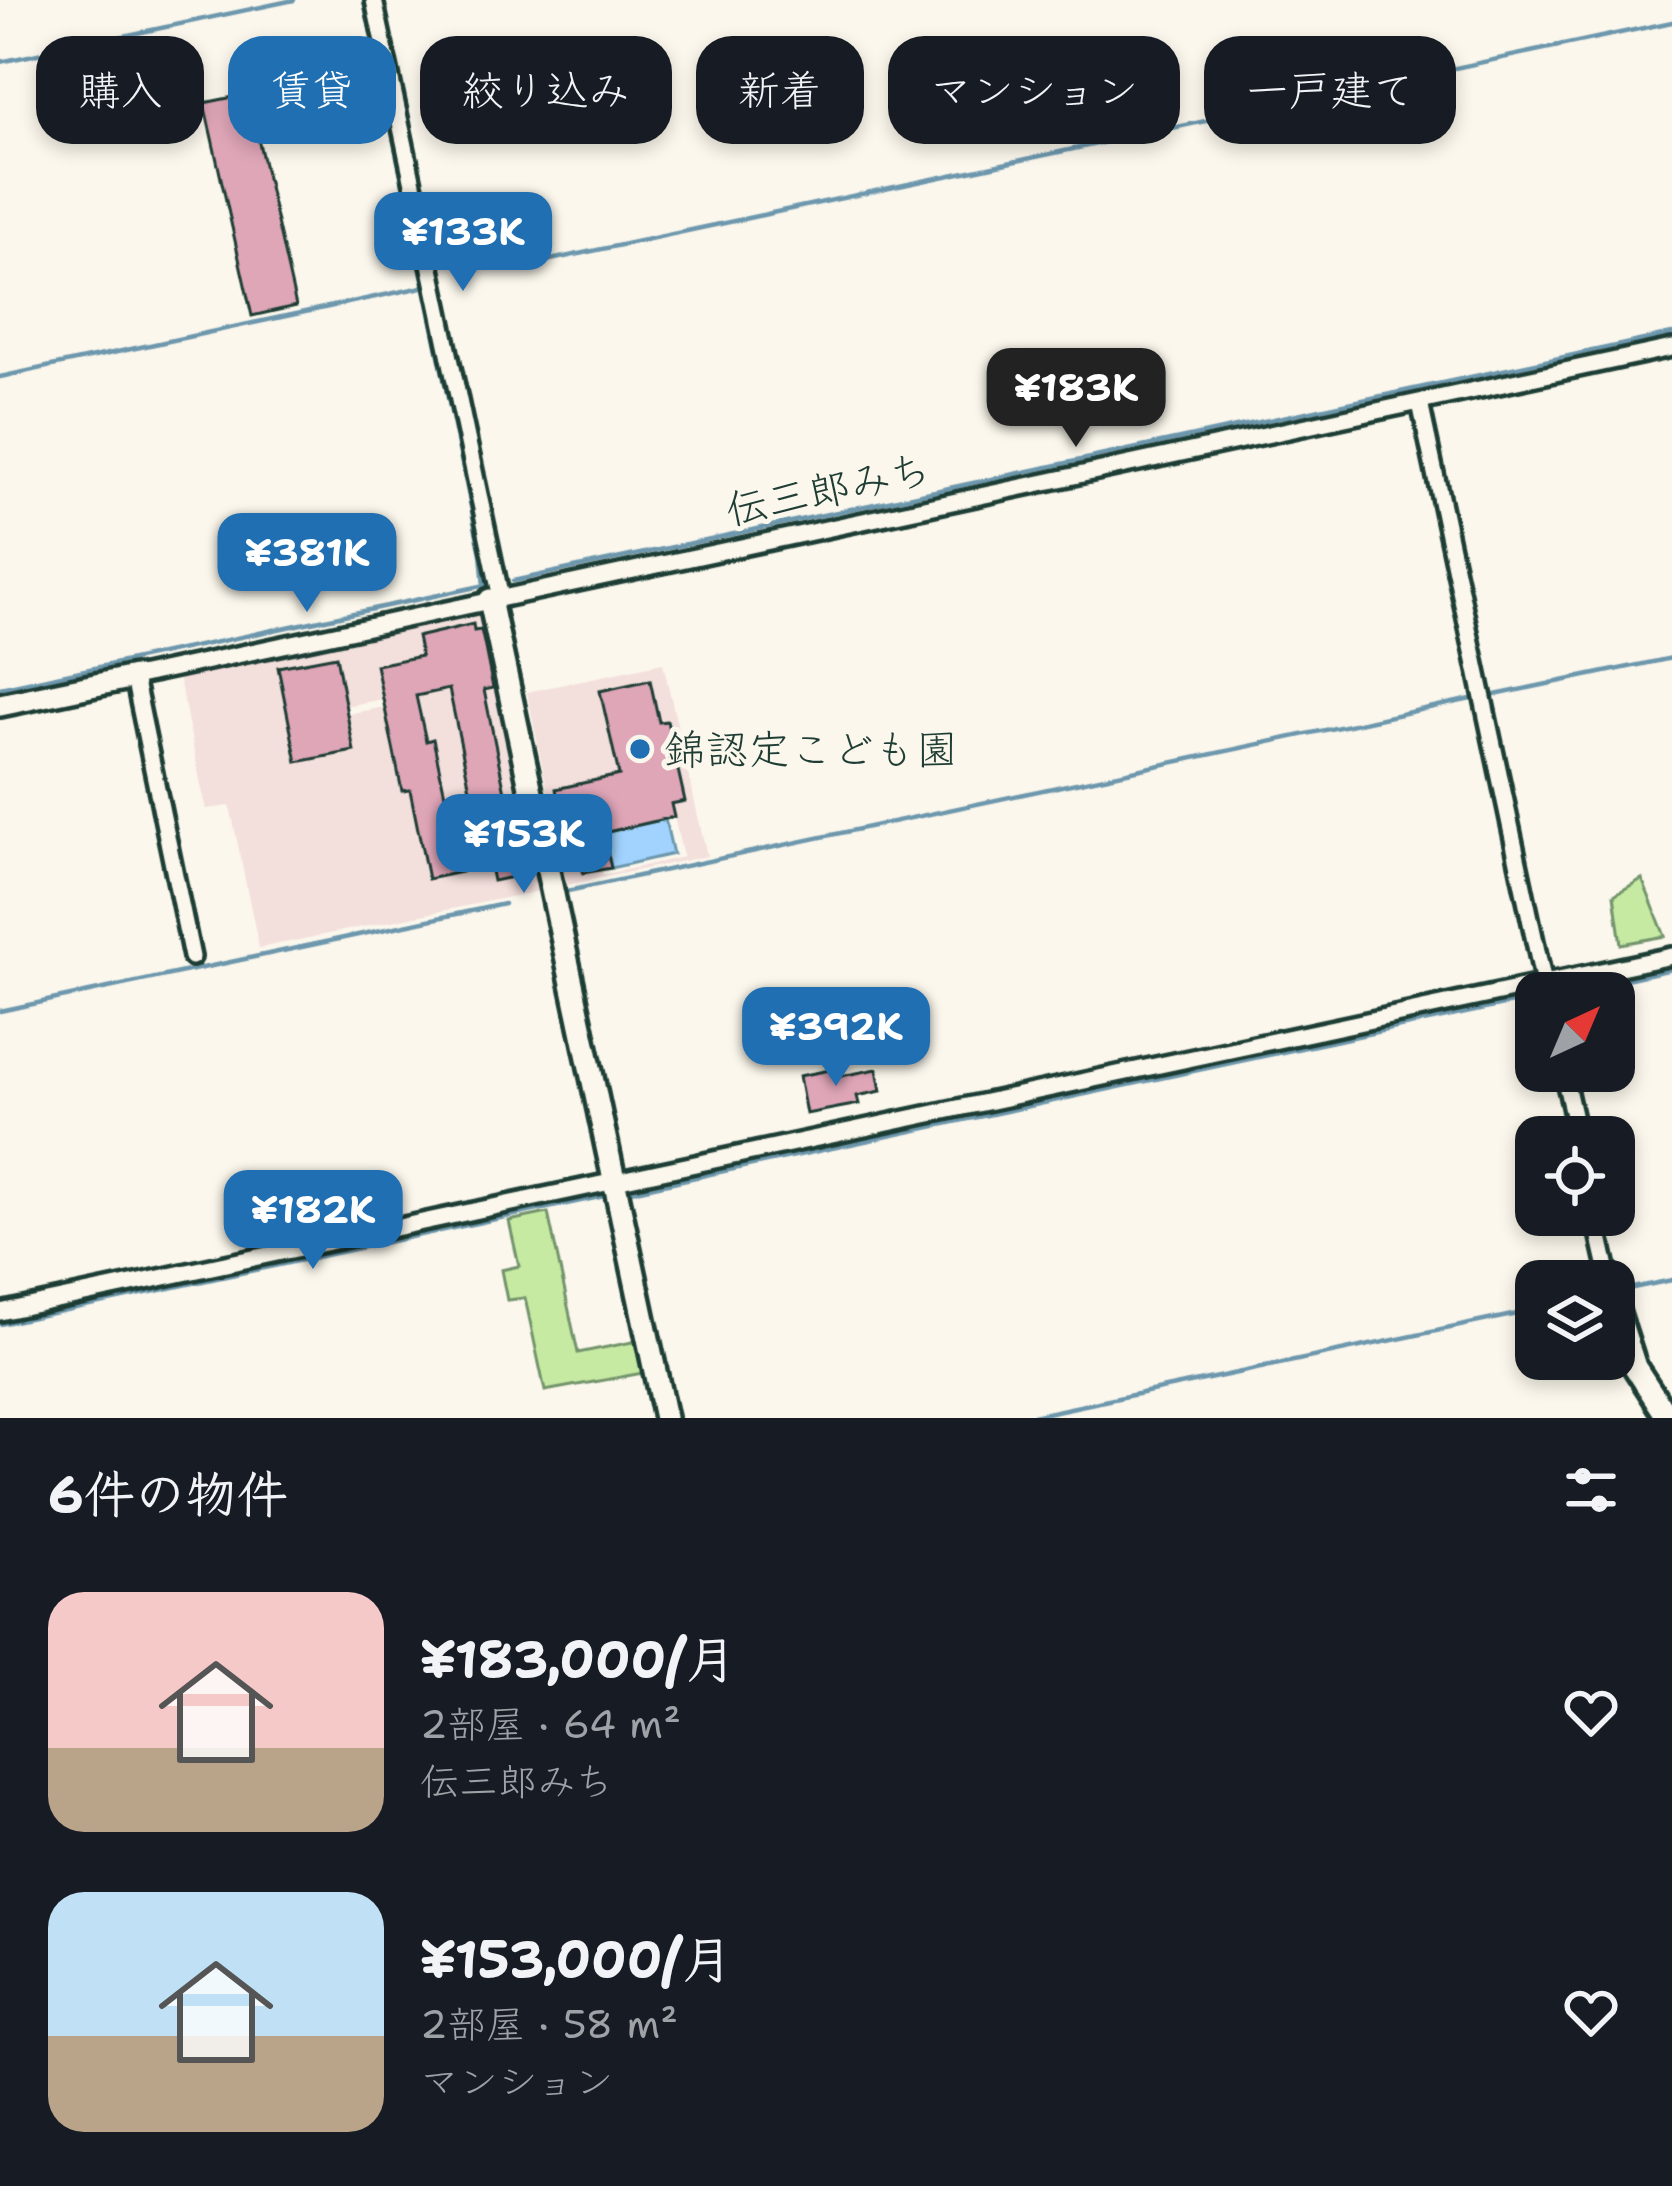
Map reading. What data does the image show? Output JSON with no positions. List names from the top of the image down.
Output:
{
  "streets": {
    "street": ["伝三郎みち"]
  },
  "places": ["錦認定こども園"],
  "north": "top right",
  "page": {
    "chip": [
      "購入",
      "賃貸",
      "絞り込み",
      "新着",
      "マンション",
      "一戸建て"
    ],
    "price": [
      "¥133K",
      "¥183K",
      "¥381K",
      "¥153K",
      "¥392K",
      "¥182K"
    ],
    "heading": "6件の物件",
    "list": [
      {
        "name": "¥183,000/月",
        "note": "2部屋 · 64 m² · 伝三郎みち"
      },
      {
        "name": "¥153,000/月",
        "note": "2部屋 · 58 m² · マンション"
      }
    ]
  }
}
